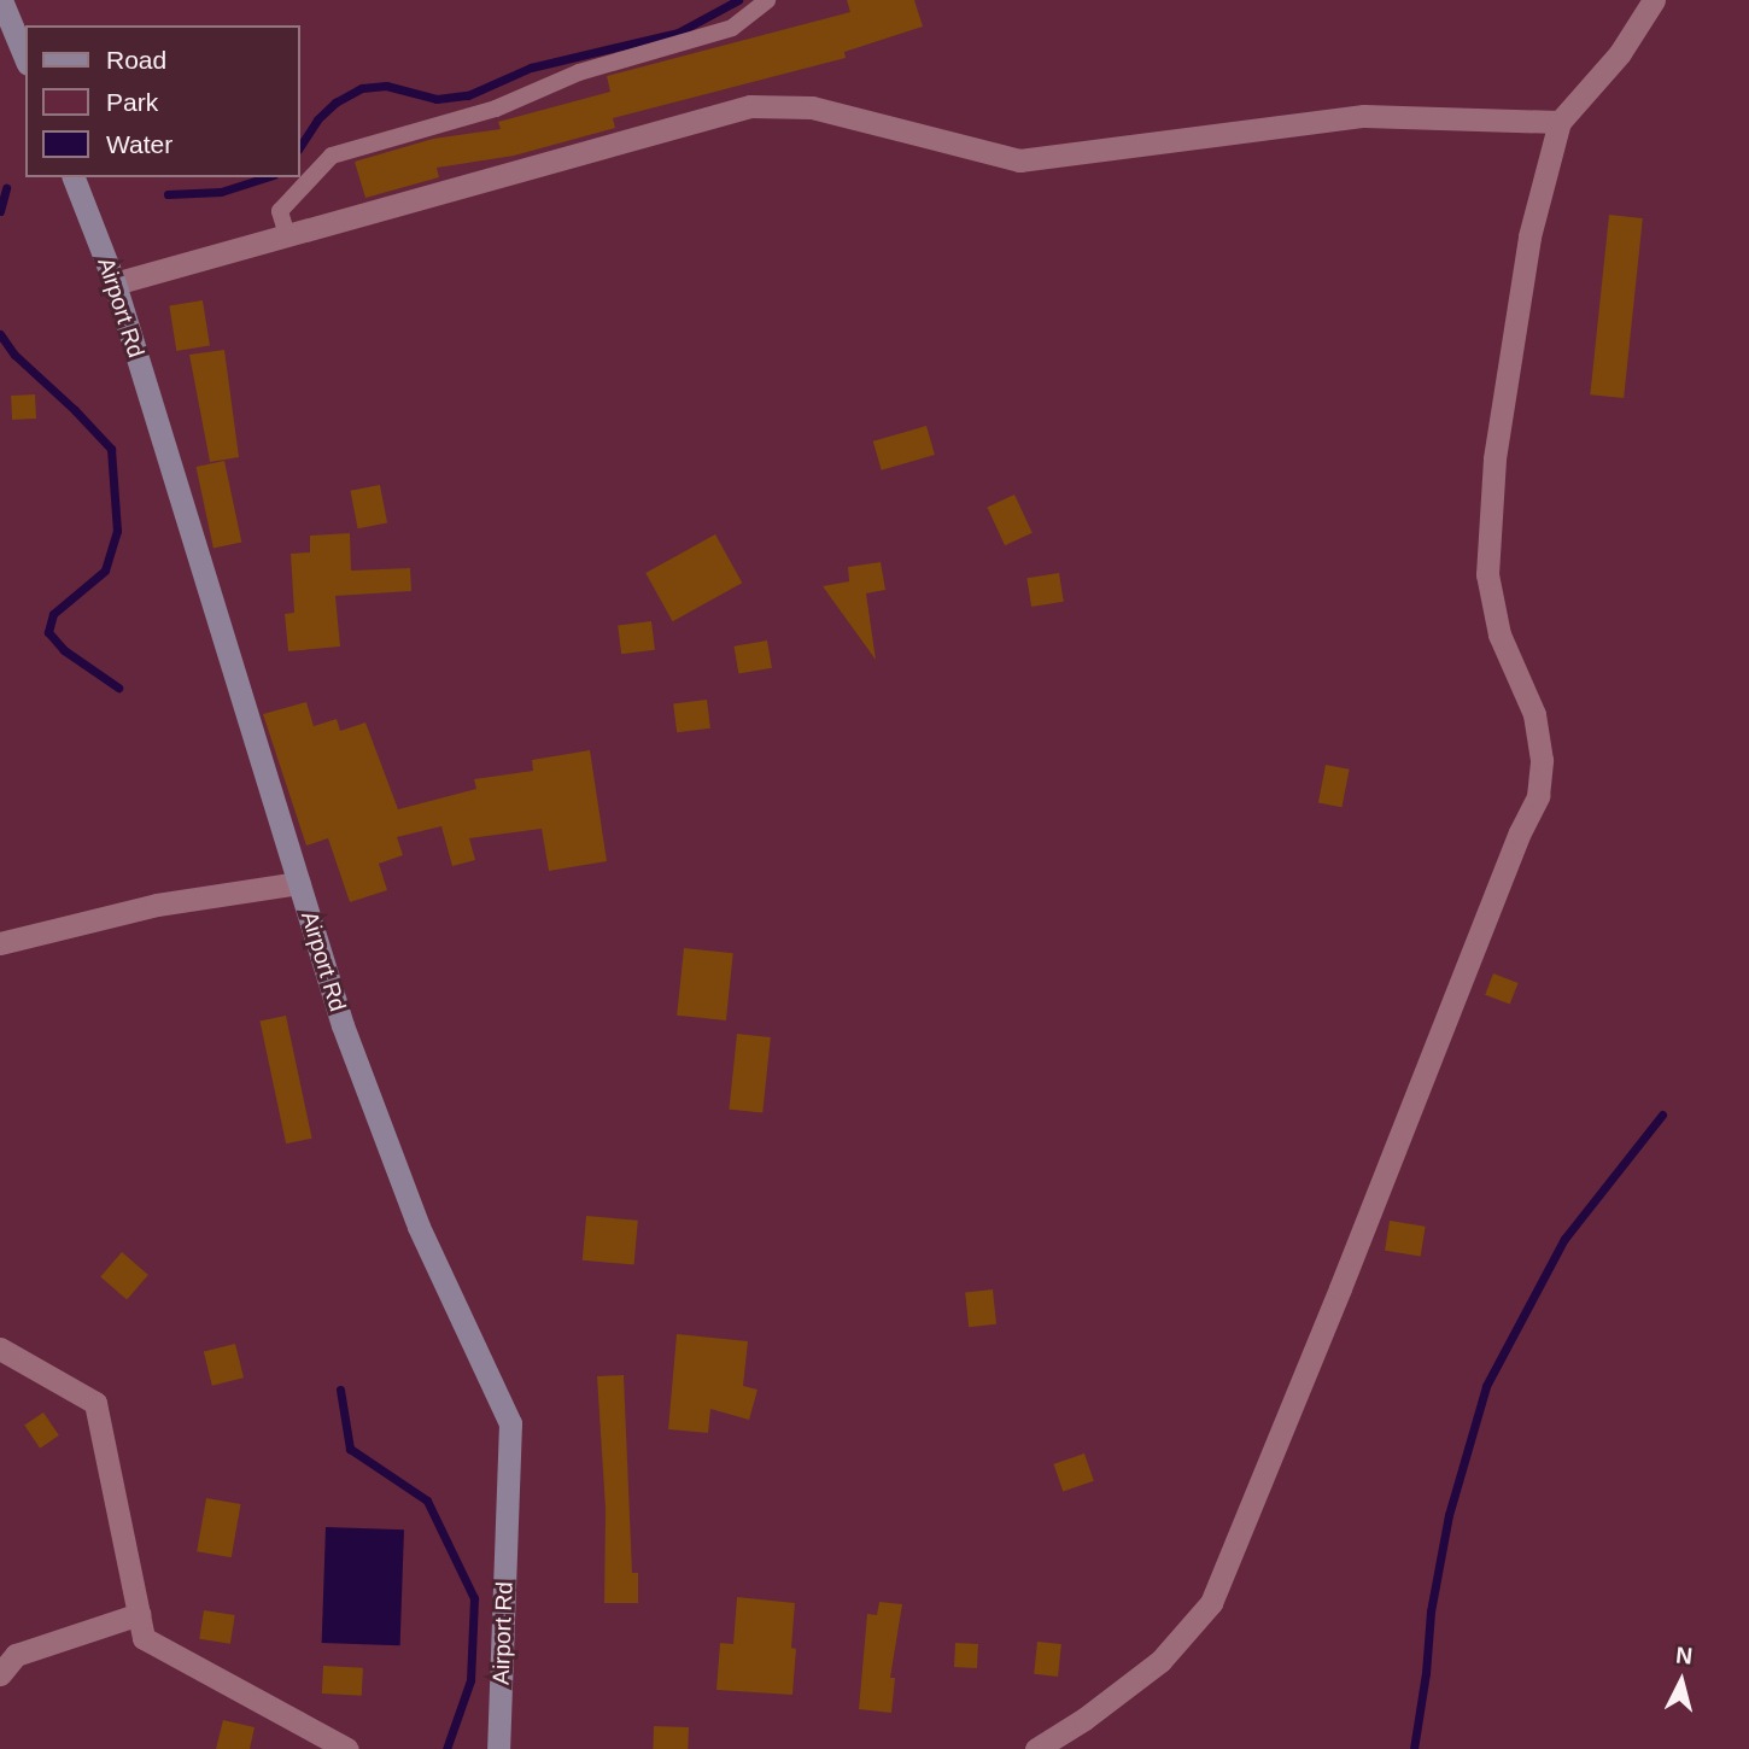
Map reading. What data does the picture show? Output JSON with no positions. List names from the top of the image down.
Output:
{
  "streets": {
    "main road": ["Airport Rd"]
  },
  "legend": ["Road", "Park", "Water"],
  "north": "top"
}
